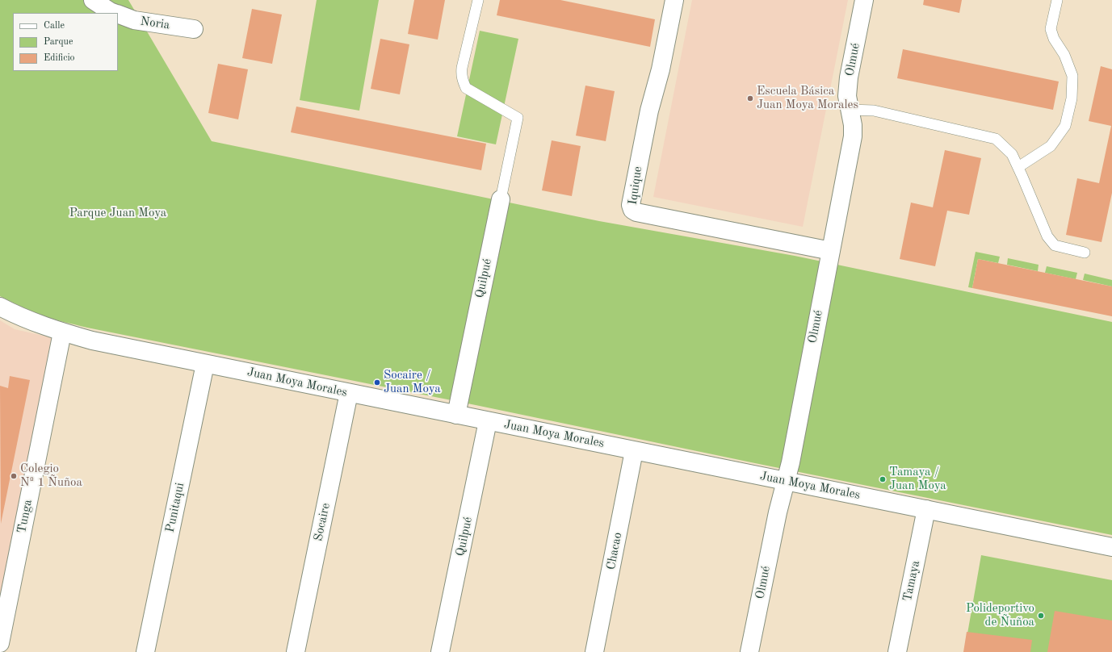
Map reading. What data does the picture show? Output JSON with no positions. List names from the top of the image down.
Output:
{
  "streets": {
    "street": [
      "Noria",
      "Olmué",
      "Iquique",
      "Quilpué",
      "Juan Moya Morales",
      "Punitaqui",
      "Tunga",
      "Socaire",
      "Chacao",
      "Tamaya"
    ]
  },
  "crossings": [
    ["Olmué", "Iquique"],
    ["Olmué", "Juan Moya Morales"],
    ["Quilpué", "Juan Moya Morales"],
    ["Juan Moya Morales", "Punitaqui"],
    ["Juan Moya Morales", "Tunga"],
    ["Juan Moya Morales", "Socaire"],
    ["Juan Moya Morales", "Chacao"],
    ["Juan Moya Morales", "Tamaya"]
  ],
  "parks": ["Parque Juan Moya"],
  "places": [
    "Escuela Básica Juan Moya Morales",
    "Socaire / Juan Moya",
    "Colegio Nº 1 Ñuñoa",
    "Tamaya / Juan Moya",
    "Polideportivo de Ñuñoa"
  ],
  "legend": ["Calle", "Parque", "Edificio"]
}
